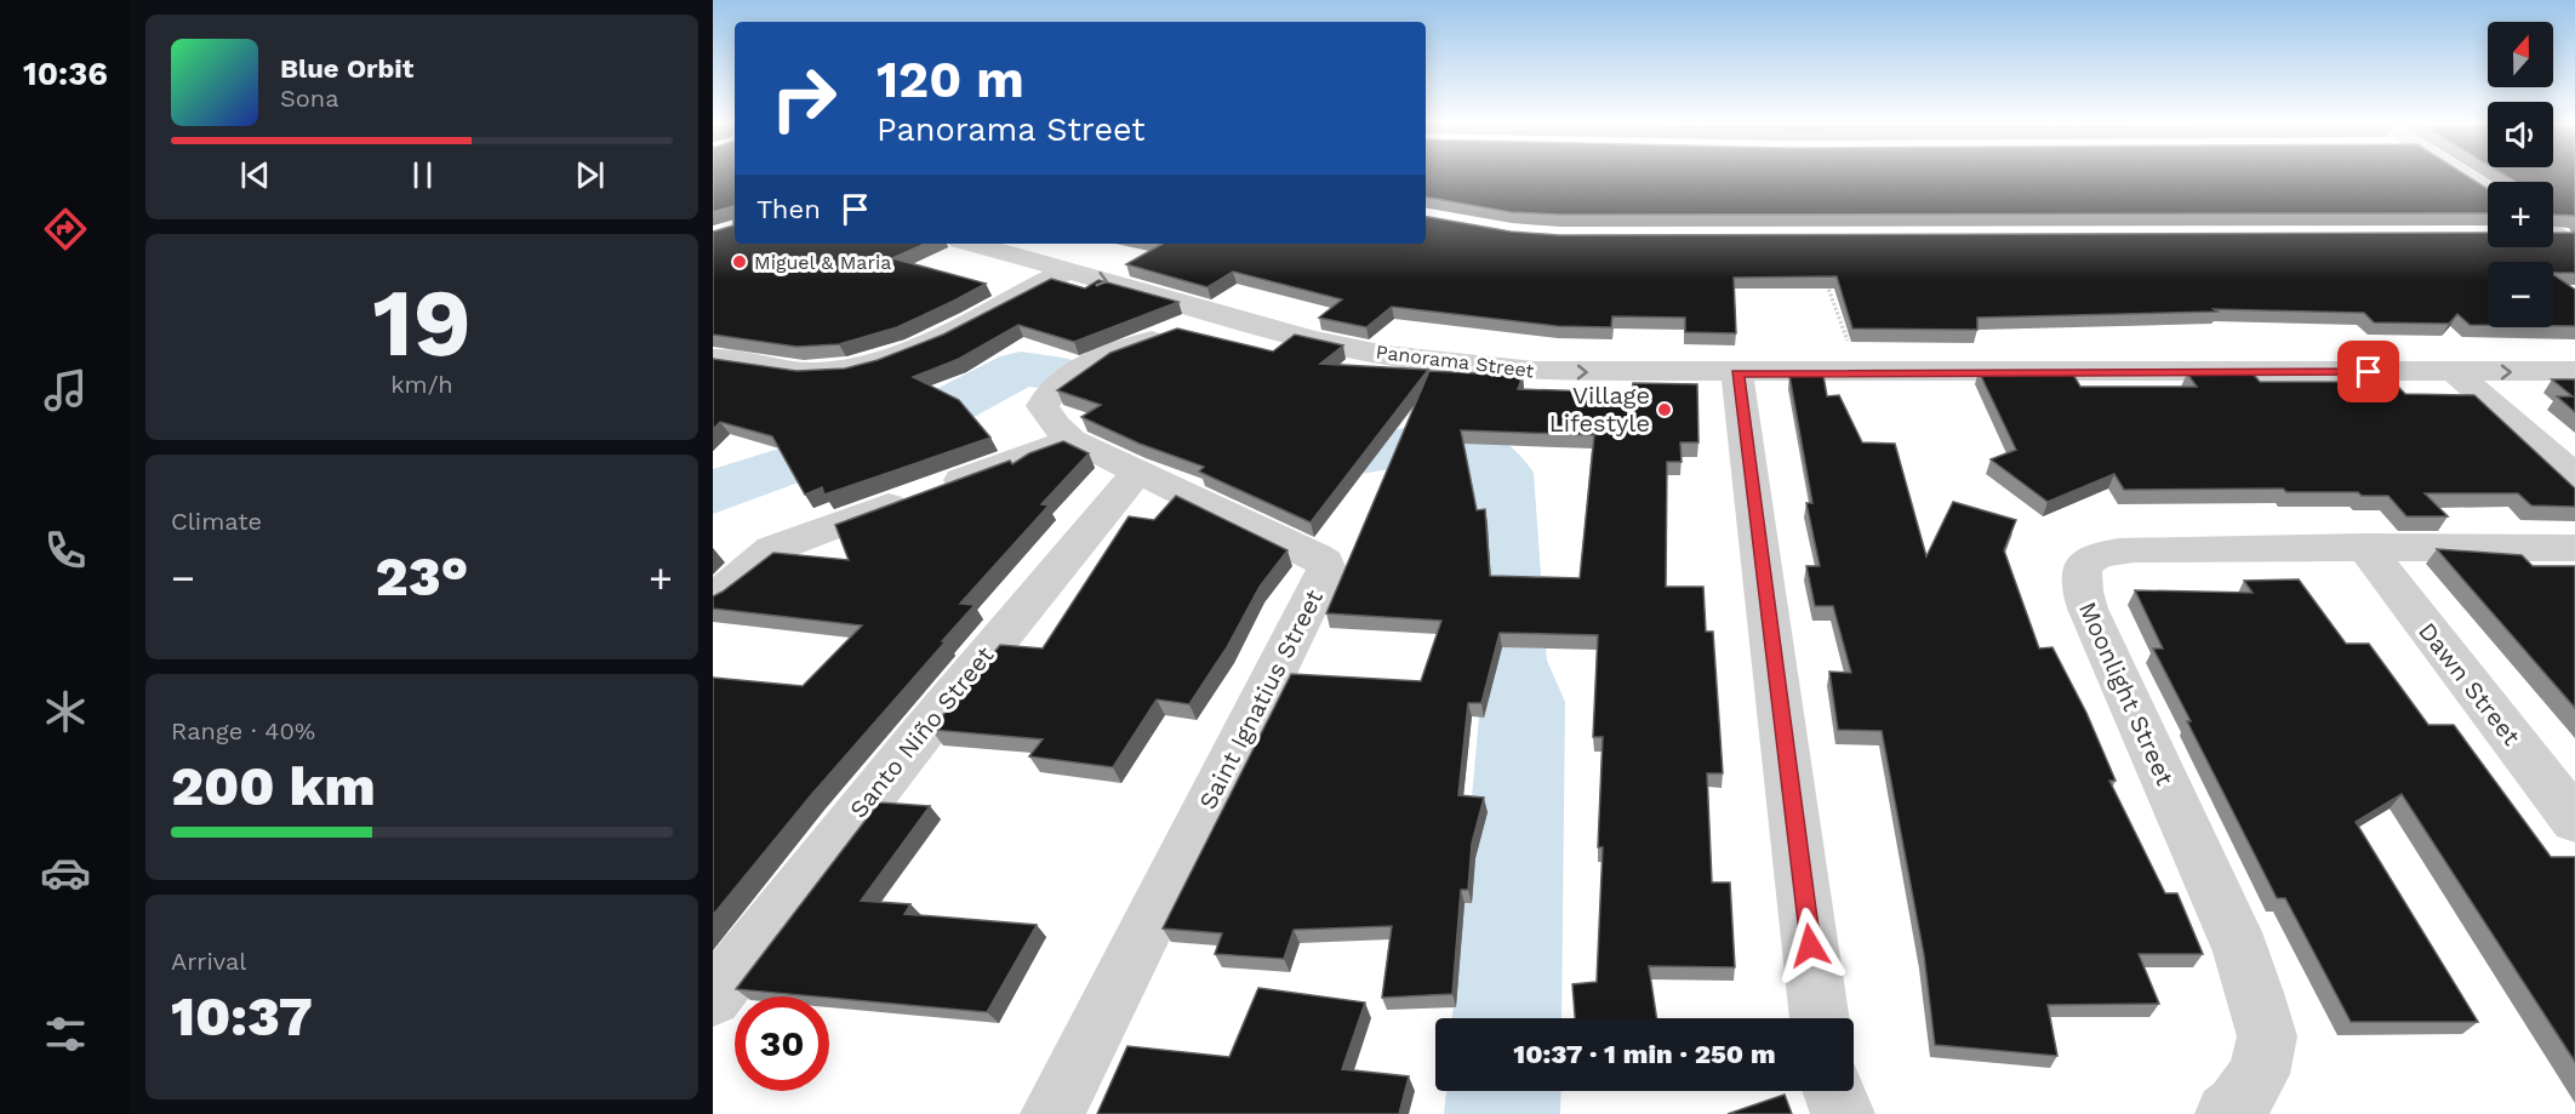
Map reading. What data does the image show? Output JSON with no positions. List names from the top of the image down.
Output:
{
  "streets": {
    "street": [
      "Panorama Street",
      "Dawn Street",
      "Moonlight Street",
      "Saint Ignatius Street",
      "Santo Niño Street"
    ]
  },
  "crossings": [
    ["Panorama Street", "Saint Ignatius Street"],
    ["Dawn Street", "Moonlight Street"],
    ["Saint Ignatius Street", "Santo Niño Street"]
  ],
  "one_way": ["Panorama Street"],
  "places": ["Miguel & Maria", "Village Lifestyle"],
  "north": "top",
  "page": {
    "tabs": "10:36",
    "map_buttons": ["+", "−"],
    "turn": ["120 m", "Panorama Street"],
    "song": ["Blue Orbit", "Sona"],
    "then": "Then",
    "tile": [
      ["19", "km/h"],
      "Climate",
      ["Range · 40%", "200 km"],
      ["Arrival", "10:37"]
    ],
    "heat": ["−", "23°", "+"],
    "limit": "30",
    "trip": "10:37 · 1 min · 250 m"
  }
}
